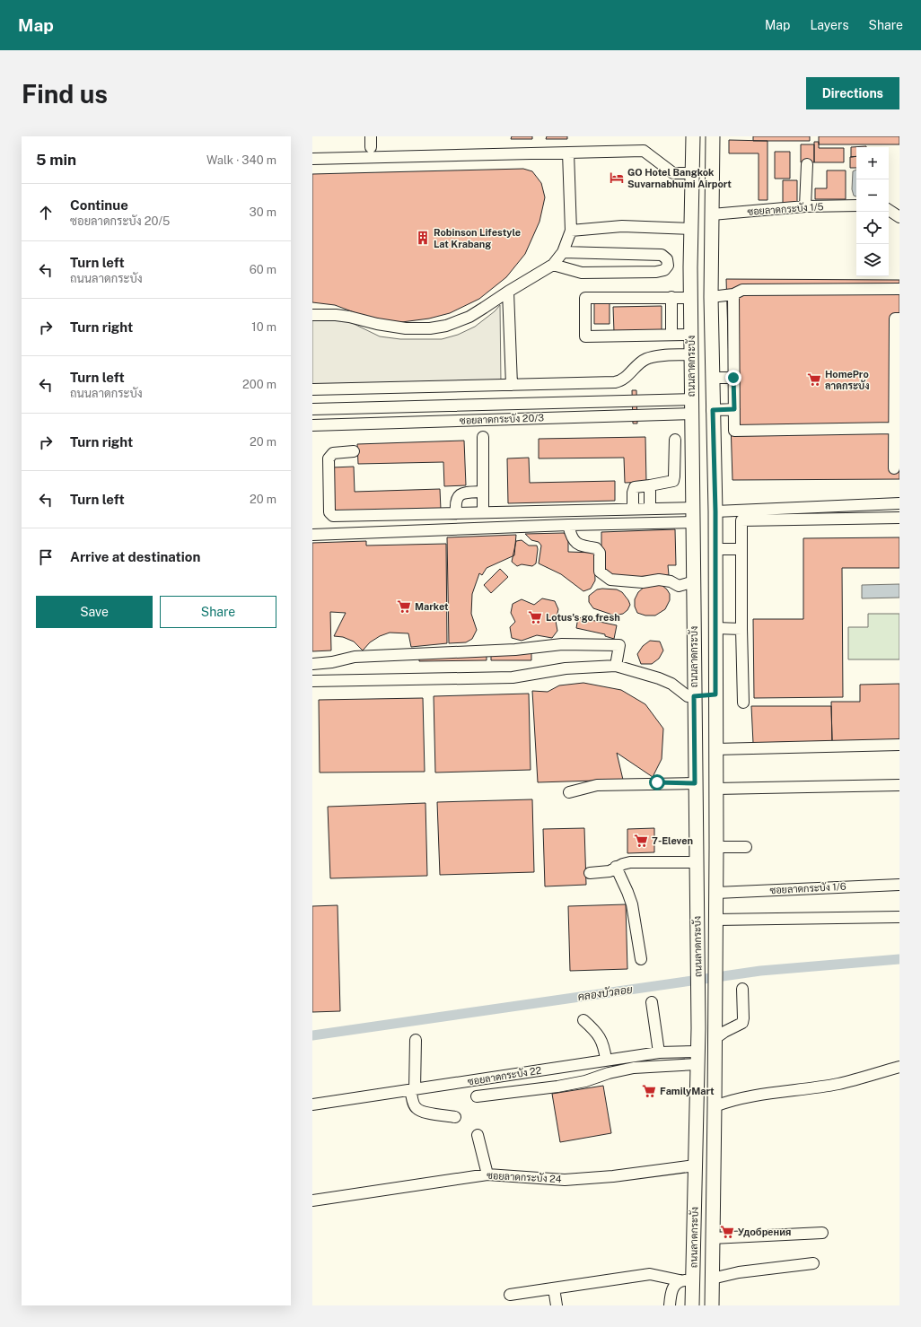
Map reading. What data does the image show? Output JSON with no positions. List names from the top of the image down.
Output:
{
  "streets": {
    "main road": ["ถนนลาดกระบัง"],
    "street": [
      "ซอยลาดกระบัง 1/5",
      "ซอยลาดกระบัง 20/3",
      "ซอยลาดกระบัง 1/6",
      "ซอยลาดกระบัง 22",
      "ซอยลาดกระบัง 24"
    ]
  },
  "crossings": [
    ["ซอยลาดกระบัง 1/5", "ถนนลาดกระบัง"],
    ["ถนนลาดกระบัง", "ซอยลาดกระบัง 20/3"],
    ["ถนนลาดกระบัง", "ซอยลาดกระบัง 1/6"],
    ["ถนนลาดกระบัง", "ซอยลาดกระบัง 22"],
    ["ถนนลาดกระบัง", "ซอยลาดกระบัง 24"]
  ],
  "water": ["คลองบัวลอย"],
  "places": {
    "hotel": ["GO Hotel Bangkok Suvarnabhumi Airport"],
    "building": ["Robinson Lifestyle Lat Krabang"],
    "supermarket": [
      "HomePro ลาดกระบัง",
      "Market",
      "Lotus's go fresh",
      "7-Eleven",
      "FamilyMart",
      "Удобрения"
    ]
  },
  "page": {
    "header": "Map",
    "nav": ["Map", "Layers", "Share"],
    "buttons": [
      "Directions",
      ["Save", "Share"]
    ],
    "title": "Find us",
    "heading": ["5 min", "Walk · 340 m"],
    "map_buttons": ["+", "−"],
    "list": [
      ["Continue", "ซอยลาดกระบัง 20/5", "30 m"],
      ["Turn left", "ถนนลาดกระบัง", "60 m"],
      ["Turn right", "10 m"],
      ["Turn left", "ถนนลาดกระบัง", "200 m"],
      ["Turn right", "20 m"],
      ["Turn left", "20 m"],
      "Arrive at destination"
    ]
  }
}
